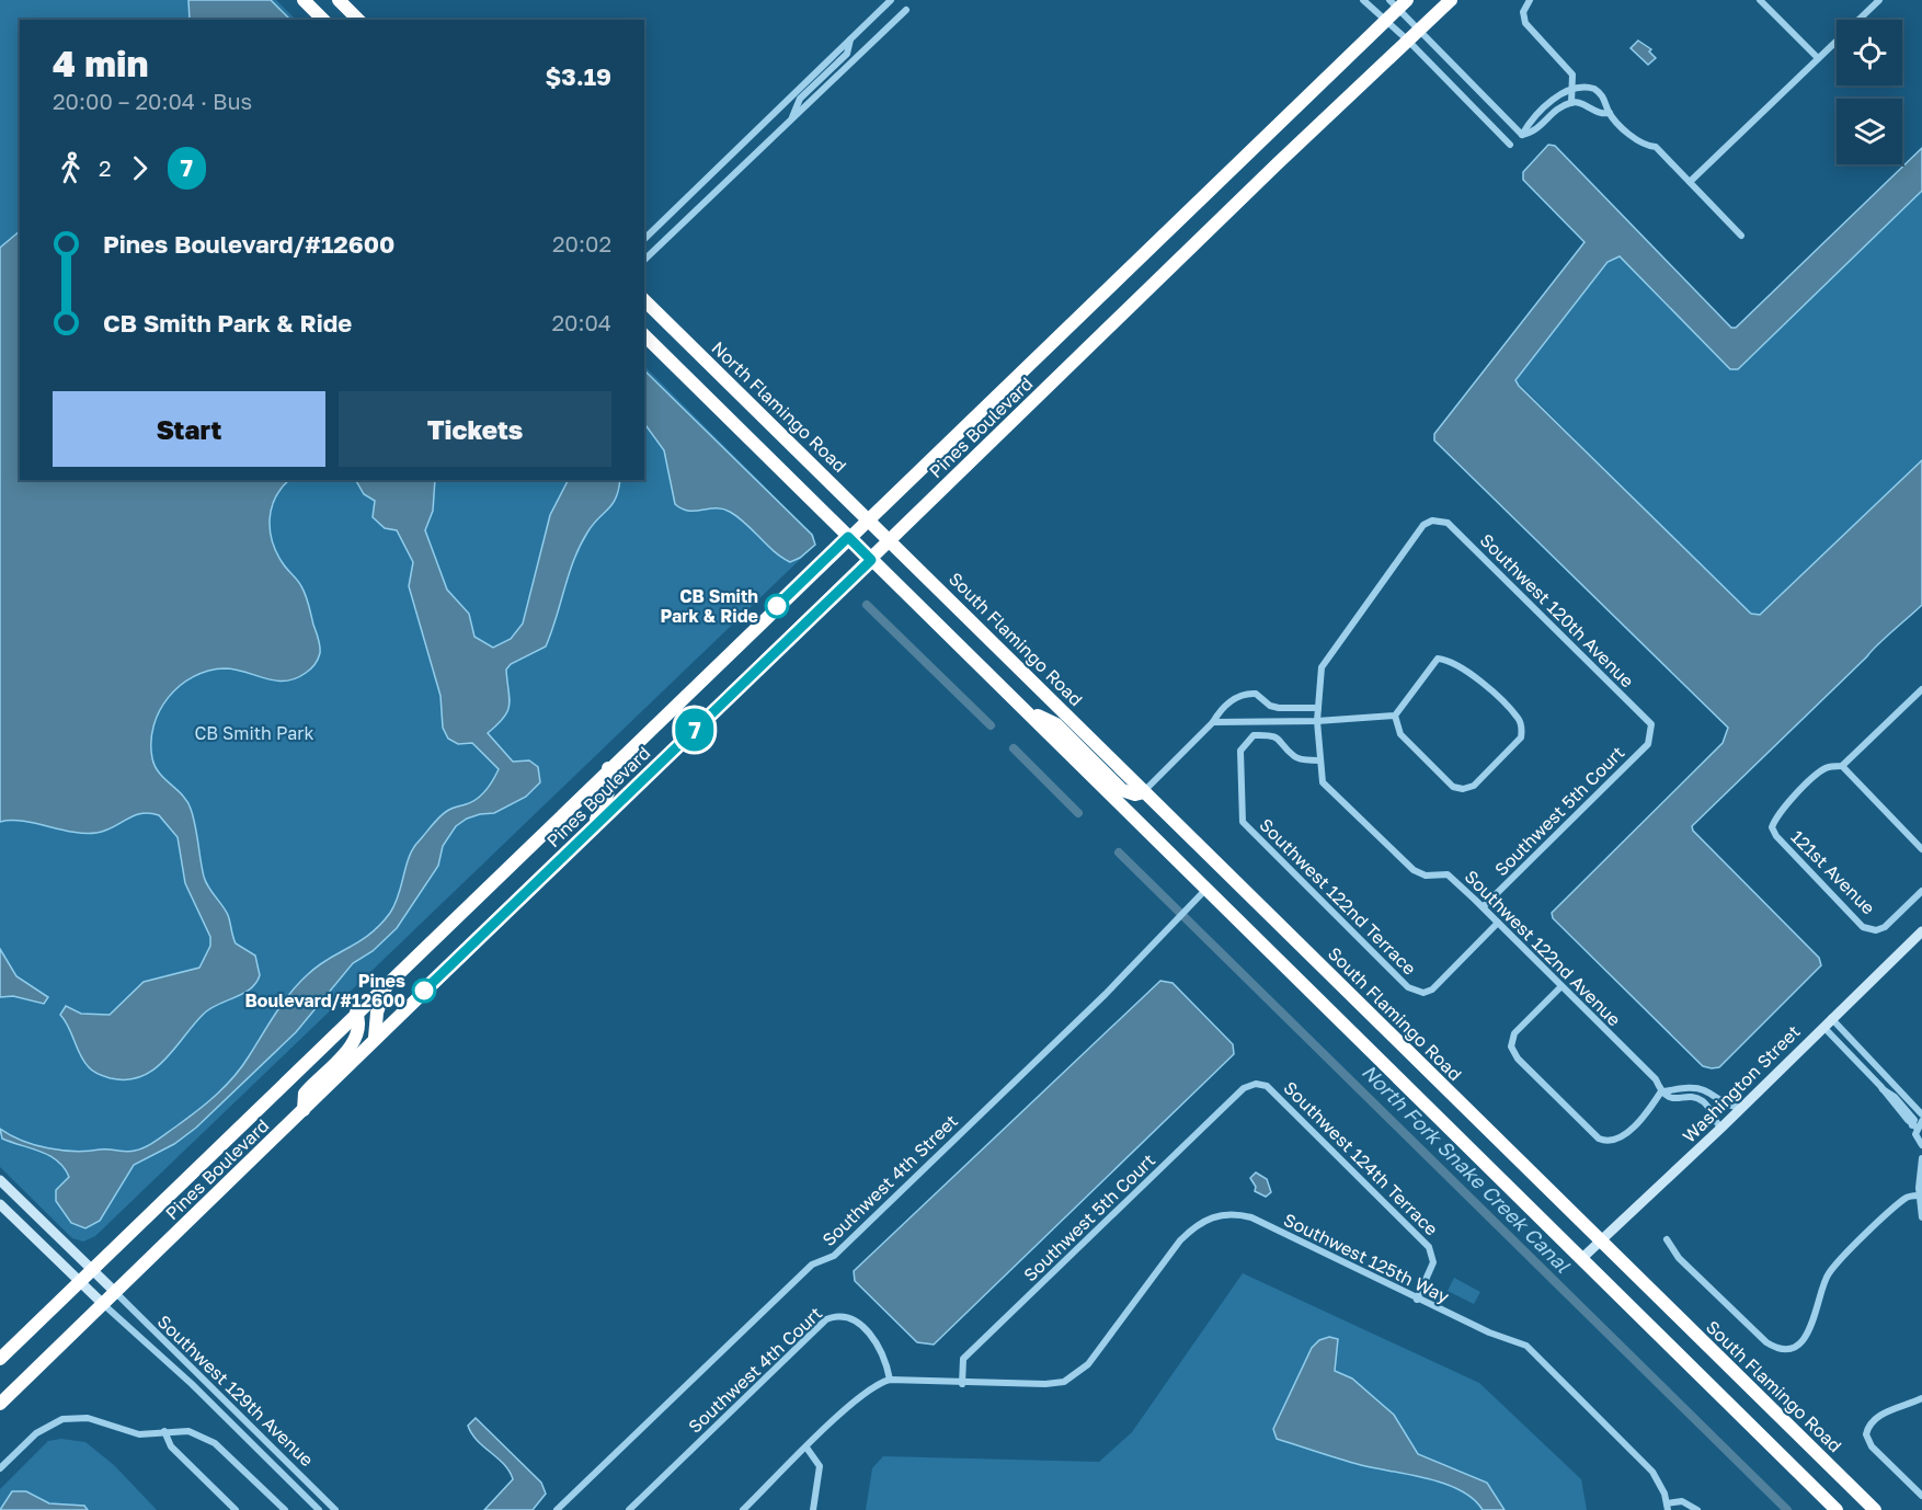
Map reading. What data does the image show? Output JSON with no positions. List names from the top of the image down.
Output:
{
  "streets": {
    "highway": ["North Flamingo Road", "Pines Boulevard", "South Flamingo Road"],
    "street": [
      "Southwest 120th Avenue",
      "Southwest 5th Court",
      "121st Avenue",
      "Southwest 122nd Terrace",
      "Southwest 122nd Avenue",
      "Washington Street",
      "Southwest 124th Terrace",
      "Southwest 4th Street",
      "Southwest 125th Way",
      "Southwest 4th Court",
      "Southwest 129th Avenue"
    ]
  },
  "crossings": [
    ["North Flamingo Road", "Pines Boulevard"],
    ["North Flamingo Road", "South Flamingo Road"],
    ["Pines Boulevard", "South Flamingo Road"],
    ["Pines Boulevard", "Southwest 129th Avenue"],
    ["Southwest 120th Avenue", "Southwest 5th Court"],
    ["Southwest 120th Avenue", "Southwest 122nd Avenue"],
    ["South Flamingo Road", "Washington Street"],
    ["Southwest 5th Court", "Southwest 122nd Avenue"],
    ["Southwest 5th Court", "Southwest 124th Terrace"],
    ["Southwest 5th Court", "Southwest 125th Way"],
    ["Southwest 122nd Terrace", "Southwest 122nd Avenue"],
    ["Southwest 124th Terrace", "Southwest 125th Way"]
  ],
  "water": ["North Fork Snake Creek Canal"],
  "parks": ["CB Smith Park"],
  "places": ["CB Smith Park & Ride", "Pines Boulevard/#12600"],
  "lines": ["bus line 7"],
  "page": {
    "on_map": "7",
    "heading": ["4 min", "20:00 – 20:04 · Bus", "$3.19"],
    "legs": ["2", "7"],
    "list": [
      {
        "name": "Pines Boulevard/#12600",
        "value": "20:02"
      },
      {
        "name": "CB Smith Park & Ride",
        "value": "20:04"
      }
    ],
    "buttons": ["Start", "Tickets"]
  }
}
